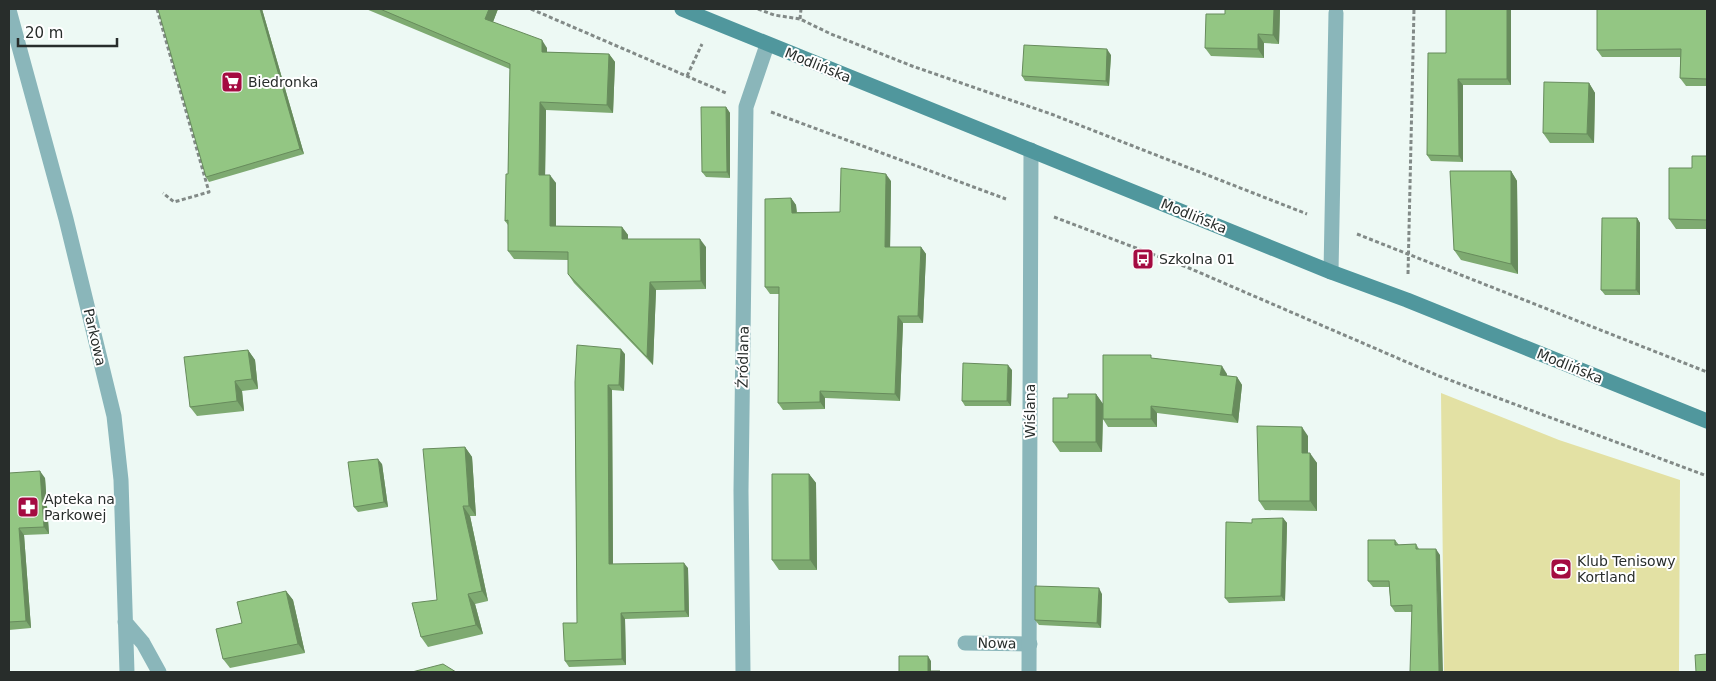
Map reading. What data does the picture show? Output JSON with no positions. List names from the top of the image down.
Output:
{
  "streets": {
    "main road": ["Modlińska"],
    "street": [
      "Parkowa",
      "Źródlana",
      "Wiślana",
      "Nowa"
    ]
  },
  "crossings": [
    ["Modlińska", "Źródlana"],
    ["Modlińska", "Wiślana"],
    ["Wiślana", "Nowa"]
  ],
  "places": {
    "supermarket": ["Biedronka"],
    "bus stop": ["Szkolna 01"],
    "pharmacy": ["Apteka na Parkowej"],
    "sports": ["Klub Tenisowy Kortland"]
  },
  "scale_bar": "20 m"
}
